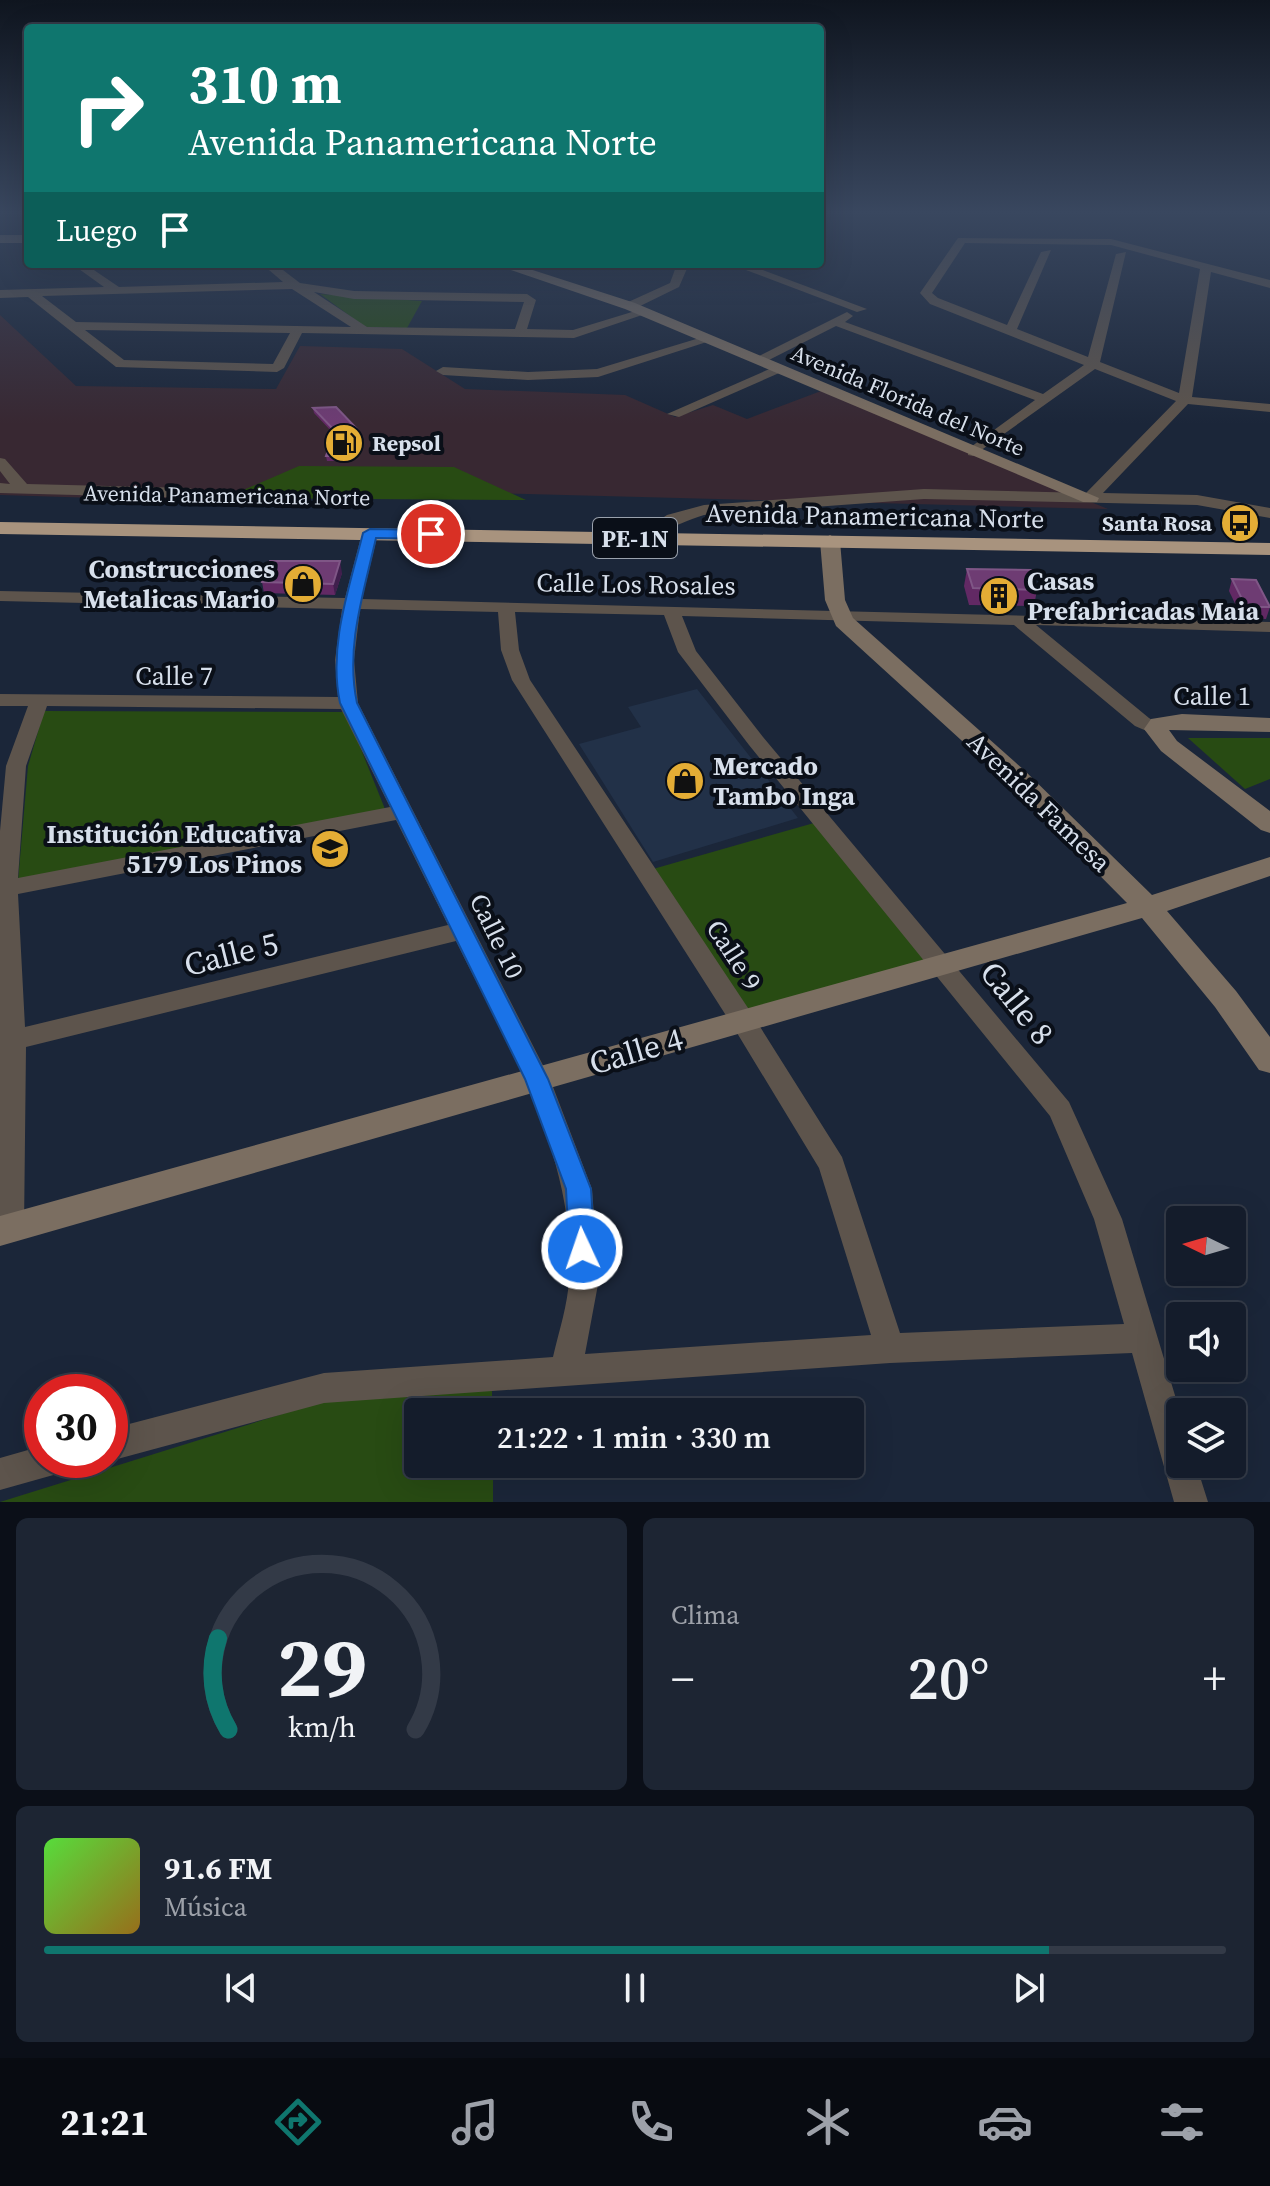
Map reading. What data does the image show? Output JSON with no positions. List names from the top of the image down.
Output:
{
  "streets": {
    "highway": ["Avenida Panamericana Norte", "PE-1N"],
    "street": [
      "Avenida Florida del Norte",
      "Calle Los Rosales",
      "Calle 7",
      "Calle 1",
      "Avenida Famesa",
      "Calle 10",
      "Calle 5",
      "Calle 9",
      "Calle 8",
      "Calle 4"
    ]
  },
  "crossings": [
    ["Avenida Panamericana Norte", "Calle 10"],
    ["Calle Los Rosales", "Avenida Famesa"],
    ["Calle Los Rosales", "Calle 10"],
    ["Calle Los Rosales", "Calle 9"],
    ["Calle Los Rosales", "Calle 8"],
    ["Calle 7", "Calle 10"],
    ["Avenida Famesa", "Calle 4"],
    ["Calle 10", "Calle 5"],
    ["Calle 10", "Calle 4"],
    ["Calle 9", "Calle 4"],
    ["Calle 8", "Calle 4"]
  ],
  "places": {
    "fuel station": ["Repsol"],
    "bus stop": ["Santa Rosa"],
    "shop": ["Construcciones Metalicas Mario", "Mercado Tambo Inga"],
    "building": ["Casas Prefabricadas Maia"],
    "school or university": ["Institución Educativa 5179 Los Pinos"]
  },
  "north": "left",
  "page": {
    "turn": ["310 m", "Avenida Panamericana Norte"],
    "then": "Luego",
    "limit": "30",
    "trip": "21:22 · 1 min · 330 m",
    "tile": "Clima",
    "heat": ["−", "20°", "+"],
    "song": ["91.6 FM", "Música"],
    "tabs": "21:21",
    "gauge": ["29", "km/h"]
  }
}
